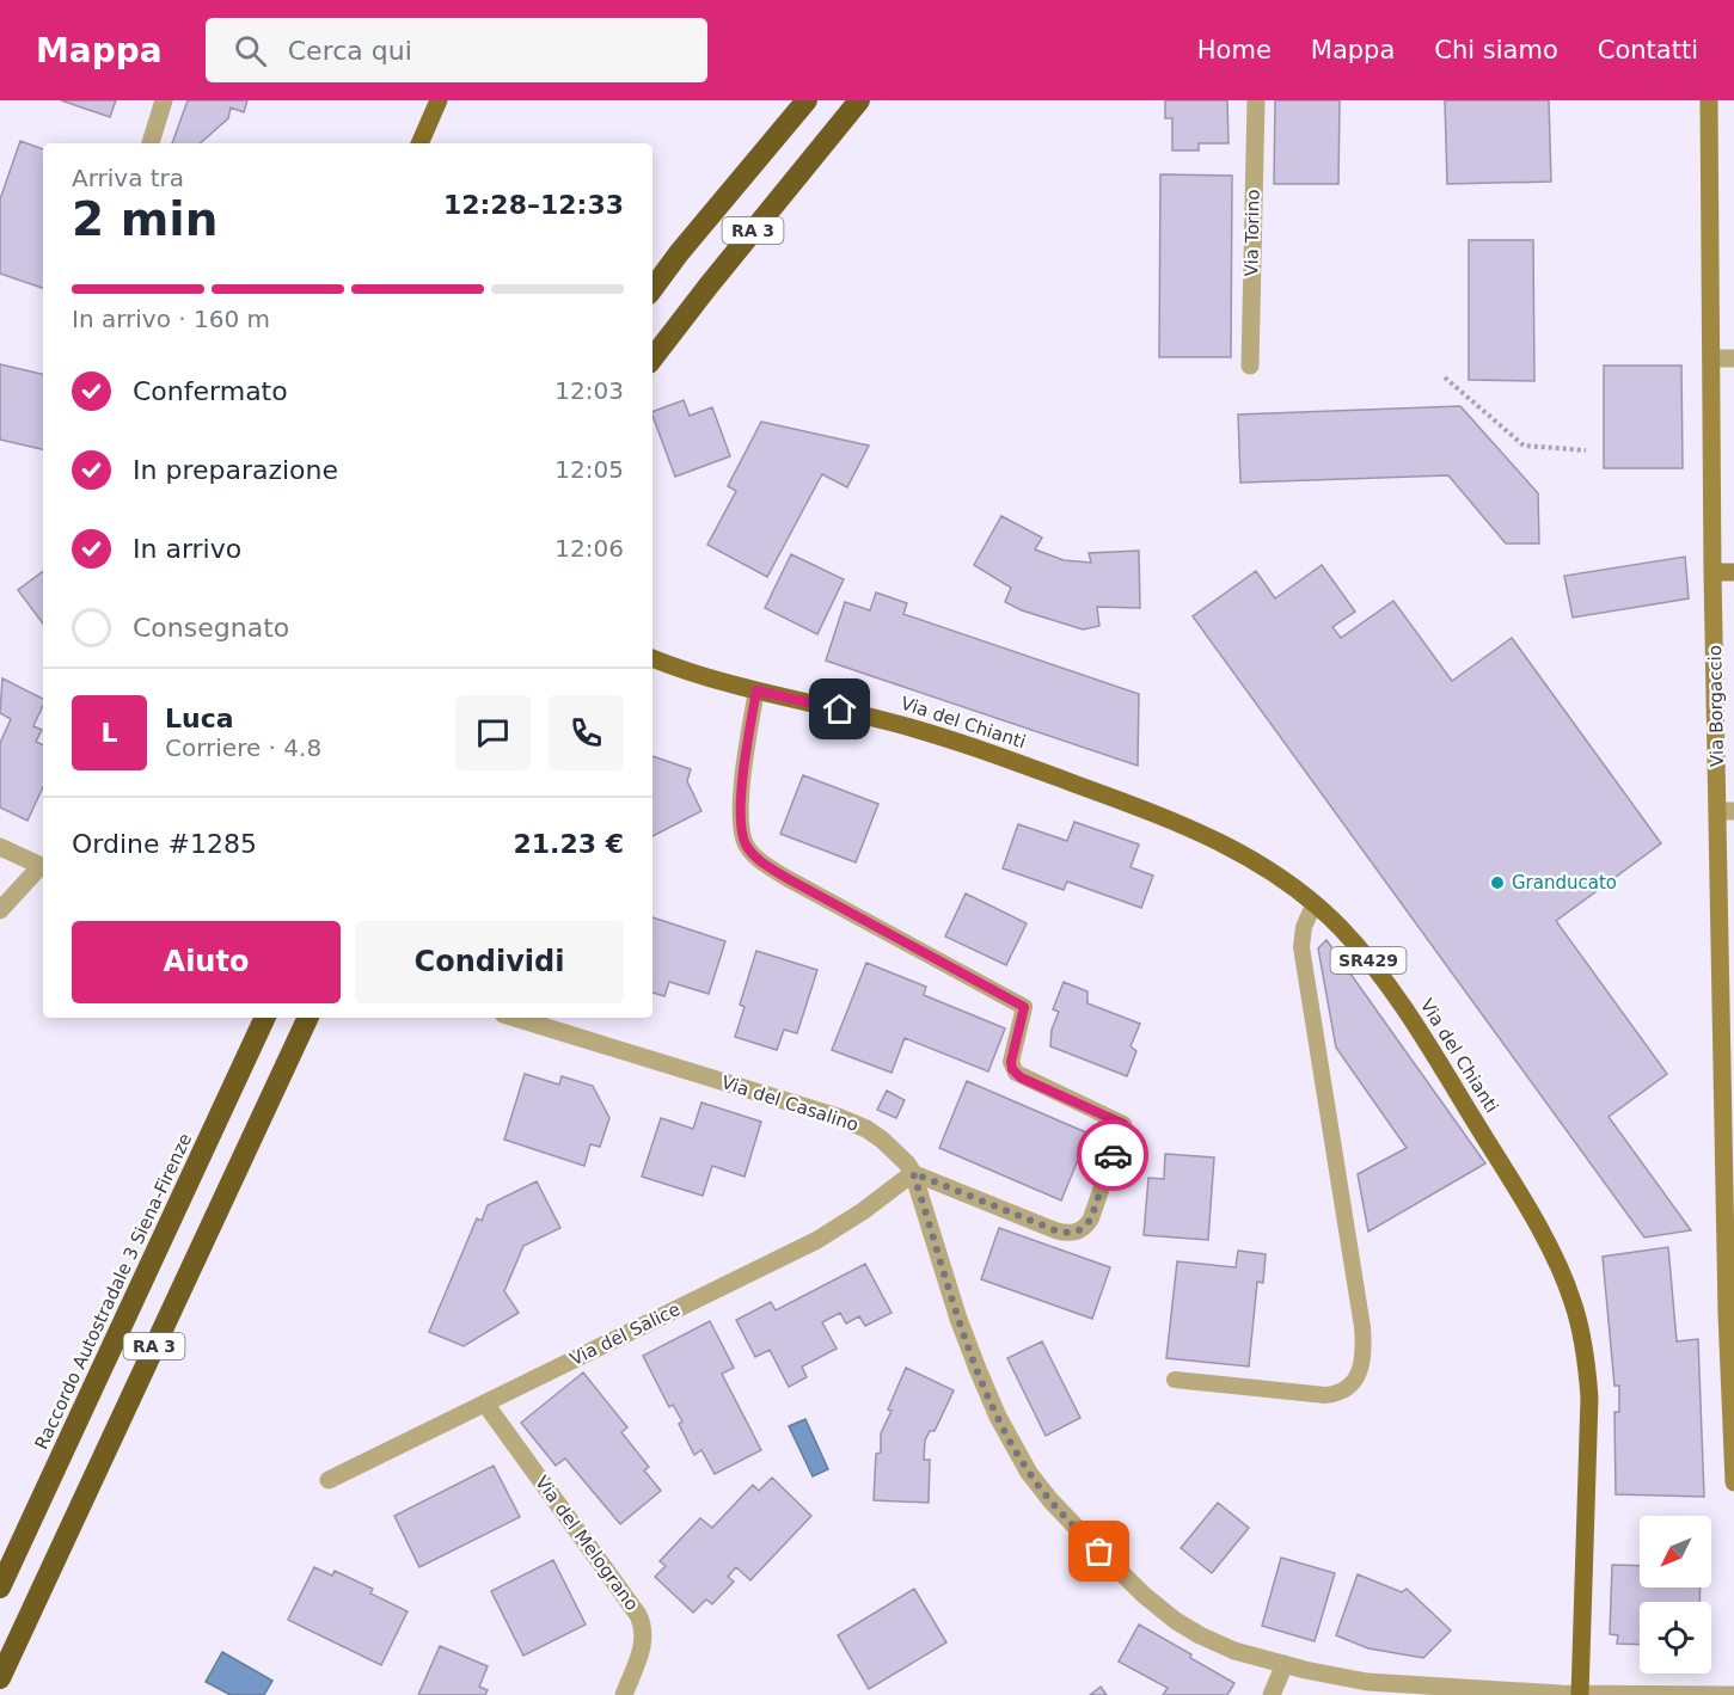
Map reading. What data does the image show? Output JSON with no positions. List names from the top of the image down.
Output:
{
  "streets": {
    "highway": ["RA 3", "Raccordo Autostradale 3 Siena-Firenze"],
    "main road": ["Via Borgaccio", "Via del Chianti", "SR429"],
    "street": [
      "Via Torino",
      "Via del Casalino",
      "Via del Salice",
      "Via del Melograno"
    ]
  },
  "crossings": [
    ["Via del Chianti", "Via del Casalino"],
    ["Via del Casalino", "Via del Salice"],
    ["Via del Salice", "Via del Melograno"]
  ],
  "places": ["Granducato"],
  "north": "bottom left",
  "page": {
    "header": "Mappa",
    "search": "Cerca qui",
    "nav": [
      "Home",
      "Mappa",
      "Chi siamo",
      "Contatti"
    ],
    "heading": ["2 min", "Arriva tra", "12:28–12:33"],
    "panel": [
      "Luca",
      "Corriere · 4.8",
      "Ordine #1285",
      "21.23 €"
    ],
    "bar": "In arrivo · 160 m",
    "list": [
      ["Confermato", "12:03"],
      ["In preparazione", "12:05"],
      ["In arrivo", "12:06"],
      "Consegnato"
    ],
    "round": "L",
    "buttons": ["Aiuto", "Condividi"]
  }
}
